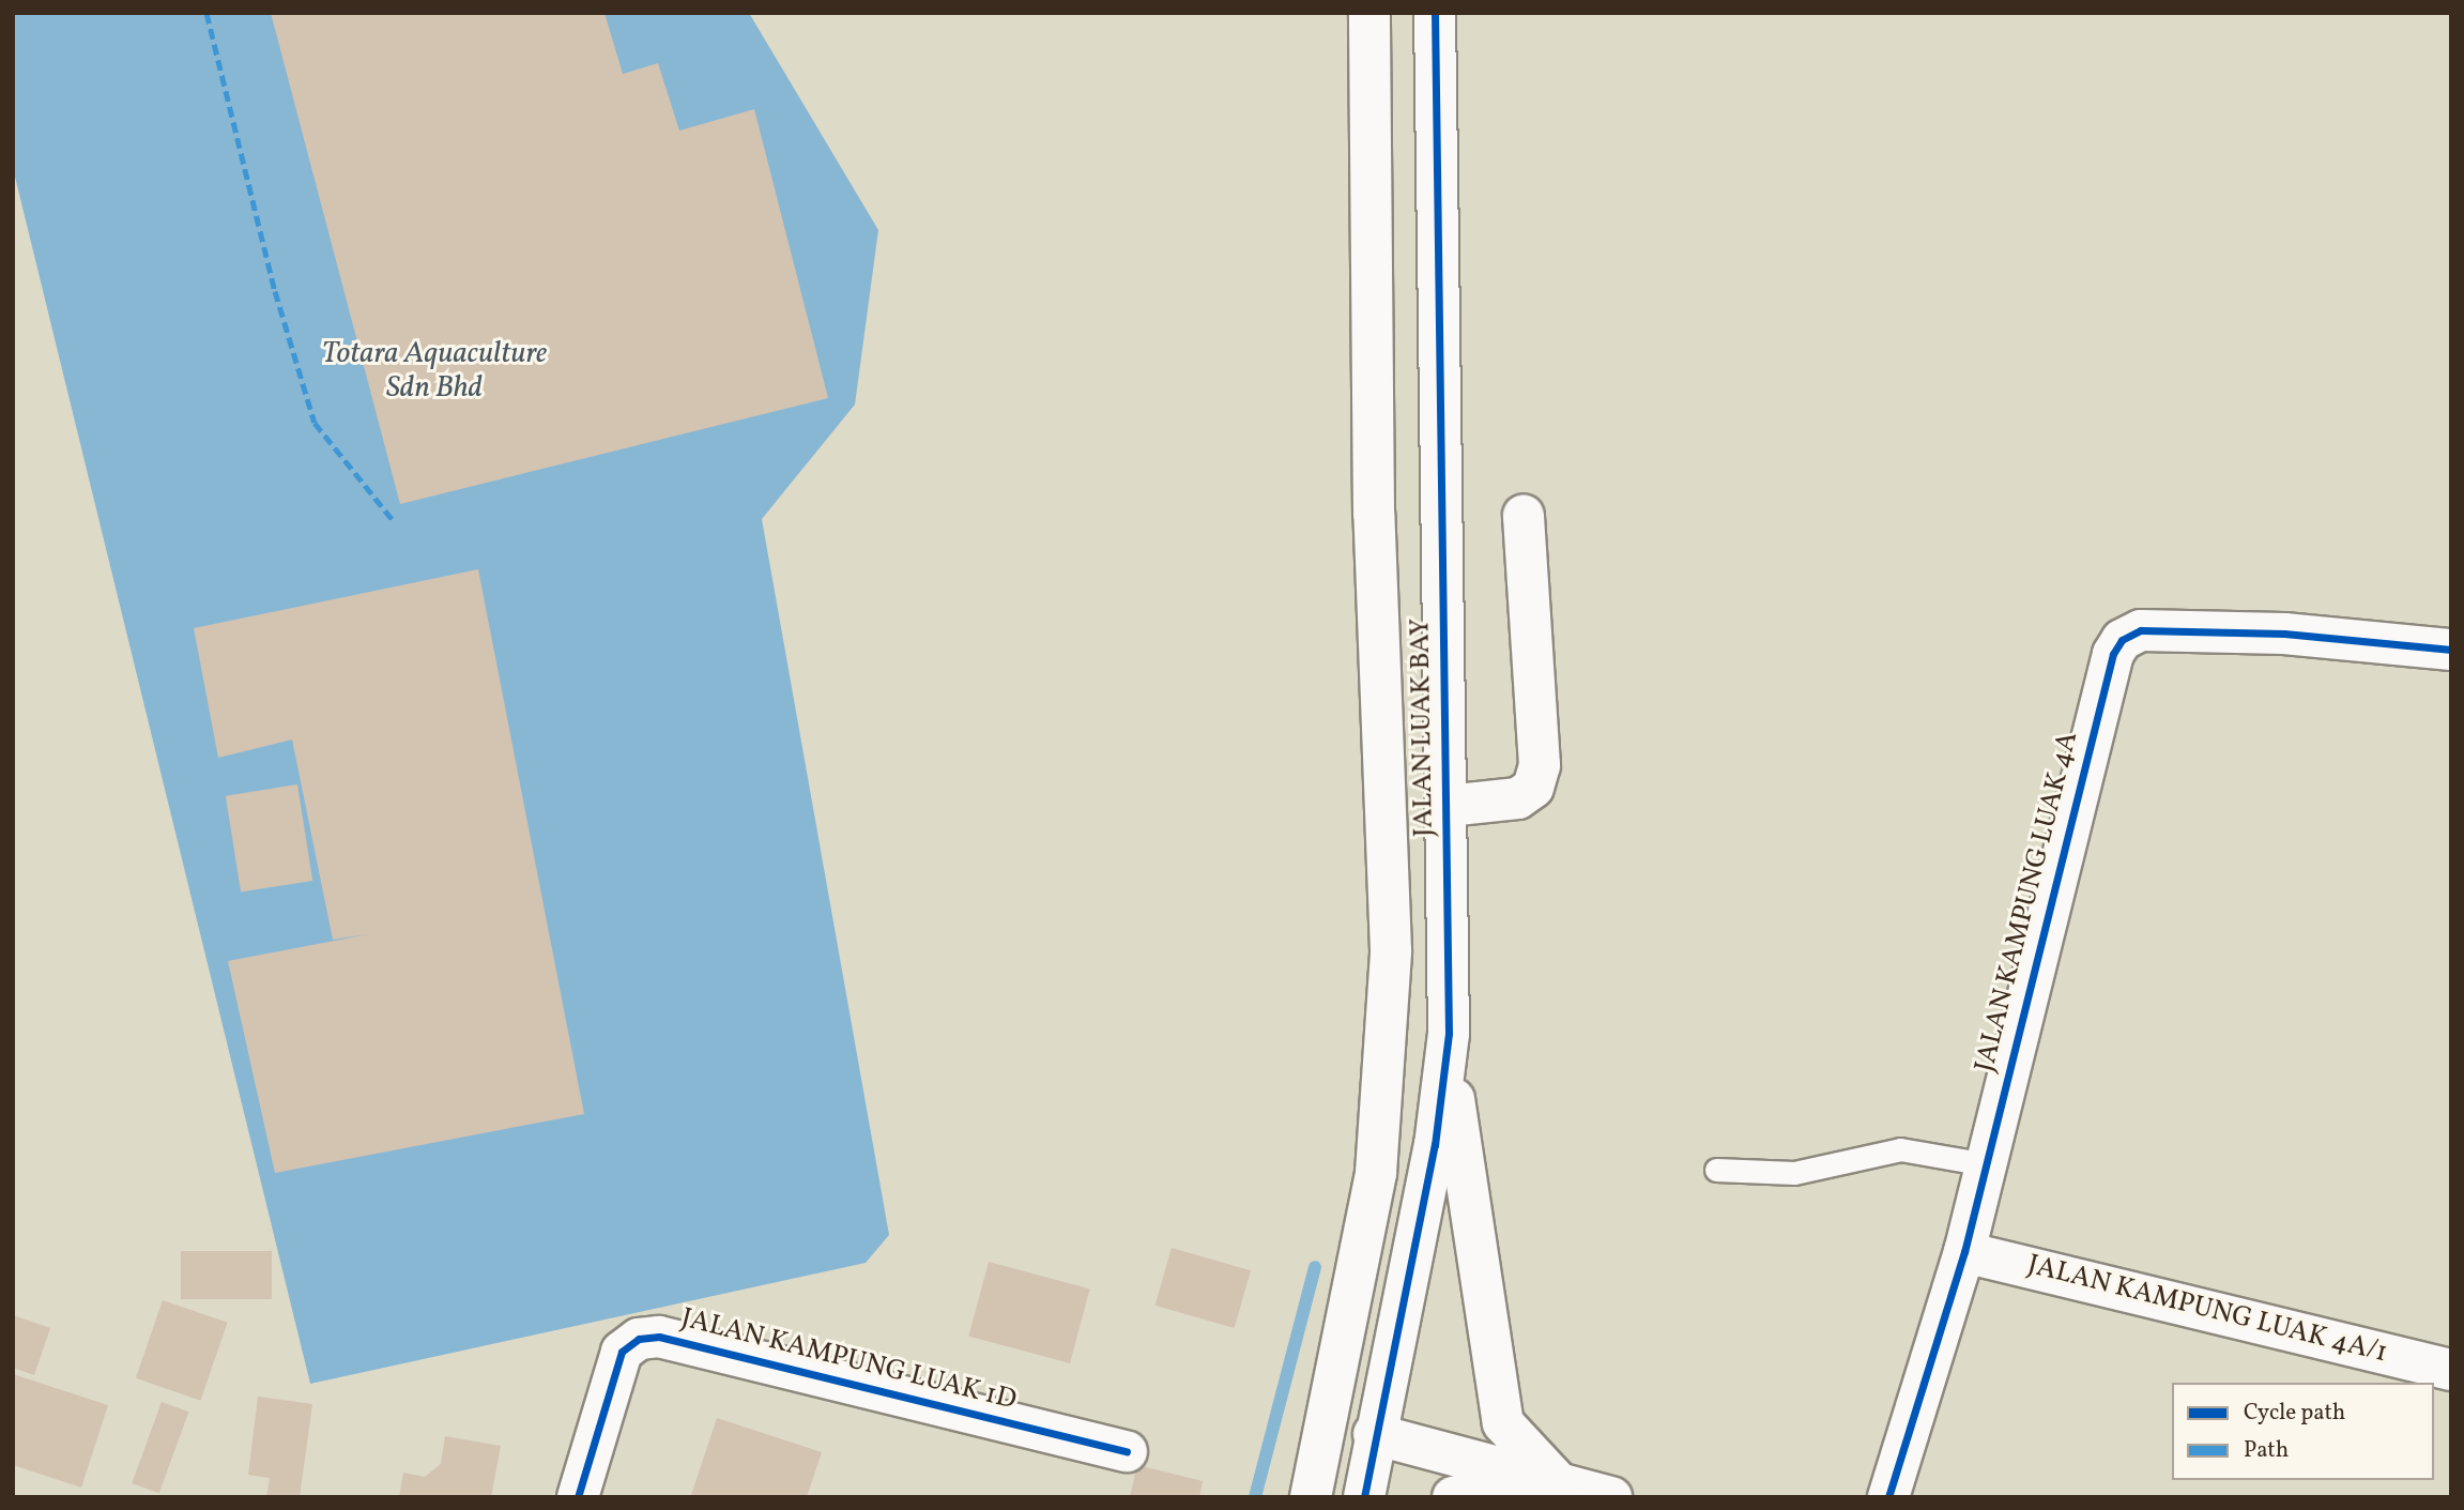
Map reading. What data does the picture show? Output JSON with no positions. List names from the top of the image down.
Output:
{
  "streets": {
    "street": [
      "JALAN LUAK BAY",
      "JALAN KAMPUNG LUAK 4A",
      "JALAN KAMPUNG LUAK 4A/1",
      "JALAN KAMPUNG LUAK 1D"
    ]
  },
  "crossings": [
    ["JALAN KAMPUNG LUAK 4A", "JALAN KAMPUNG LUAK 4A/1"]
  ],
  "water": ["Totara Aquaculture Sdn Bhd"],
  "legend": ["Cycle path", "Path"]
}
